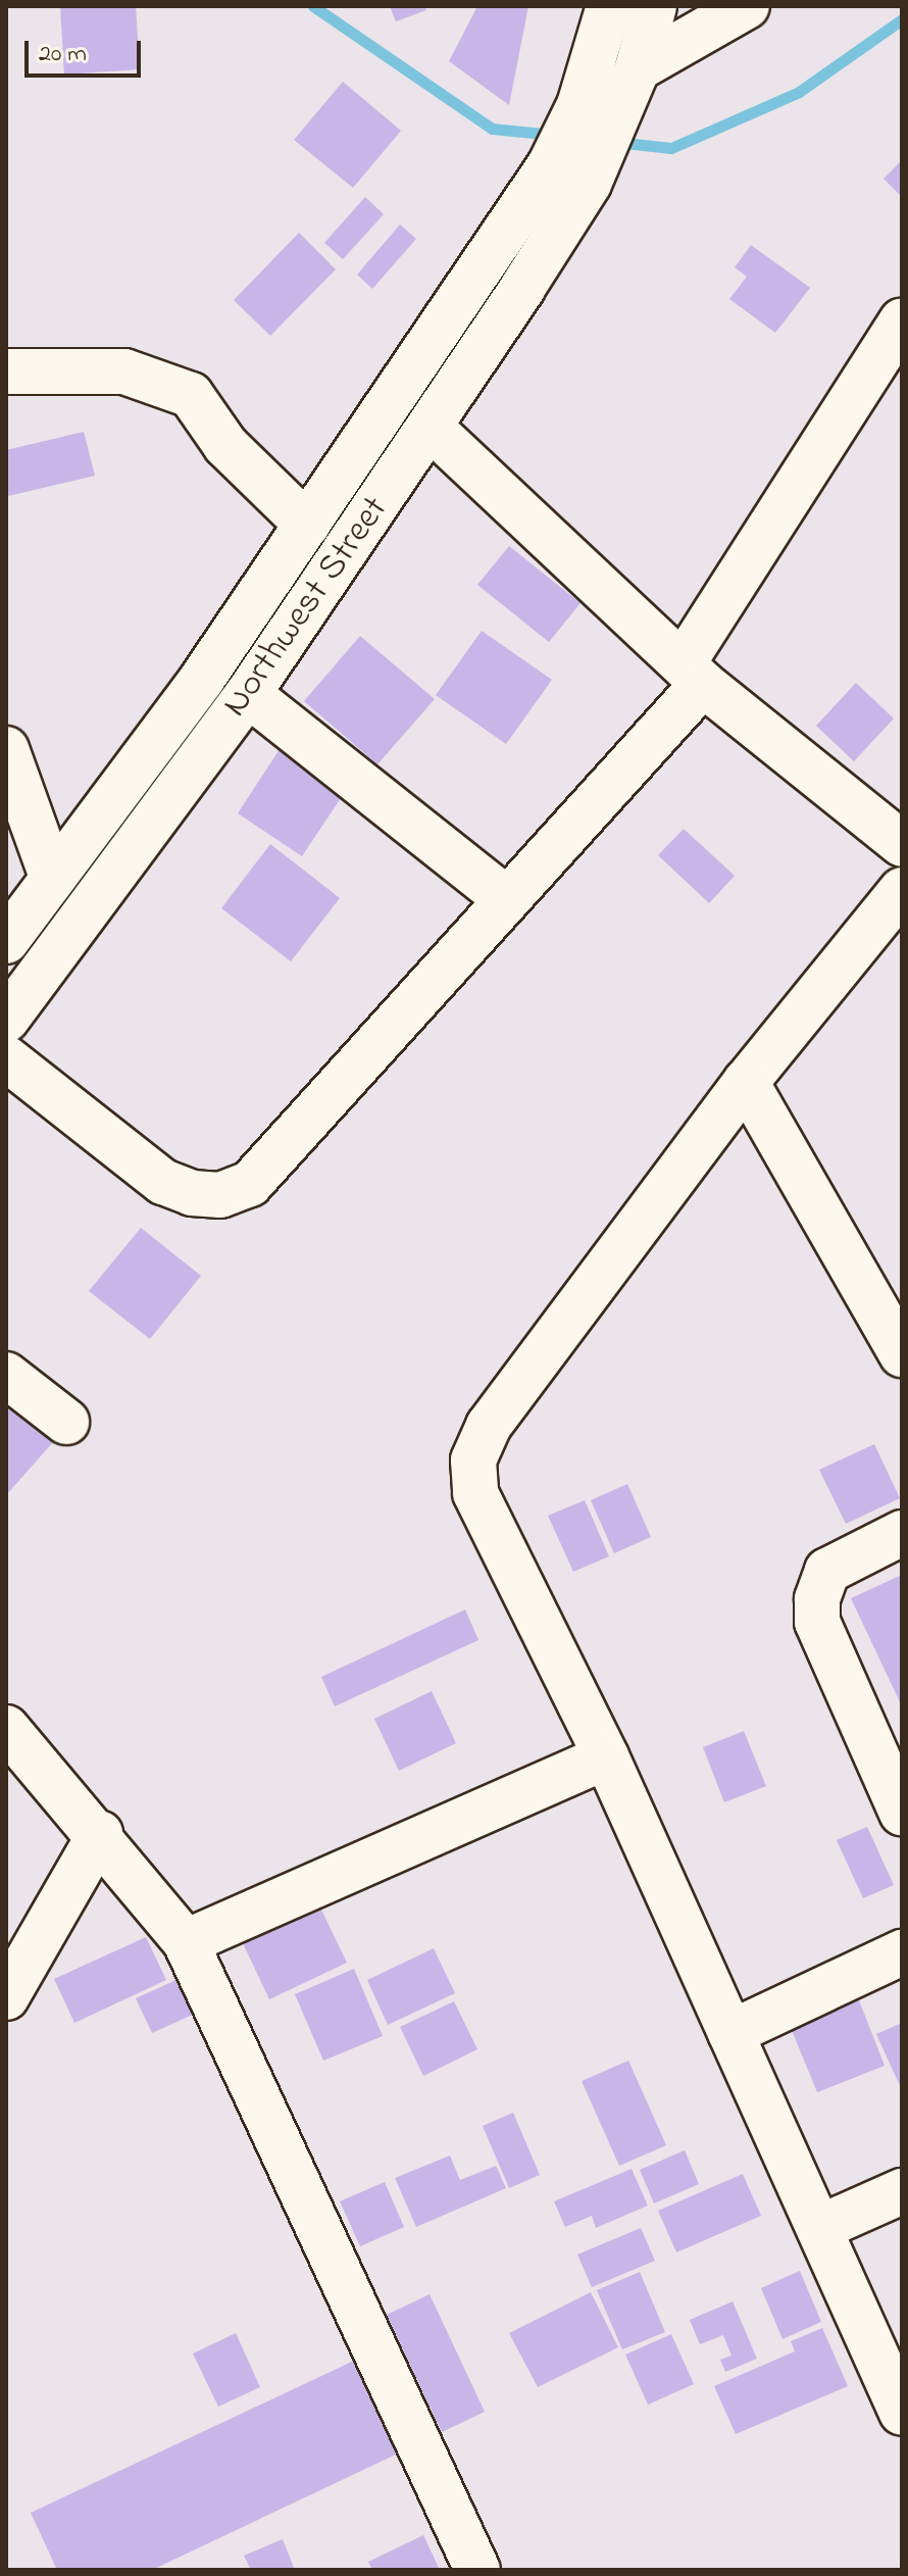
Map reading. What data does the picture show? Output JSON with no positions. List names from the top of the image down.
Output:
{
  "streets": {
    "street": ["Northwest Street"]
  },
  "scale_bar": "20 m"
}
